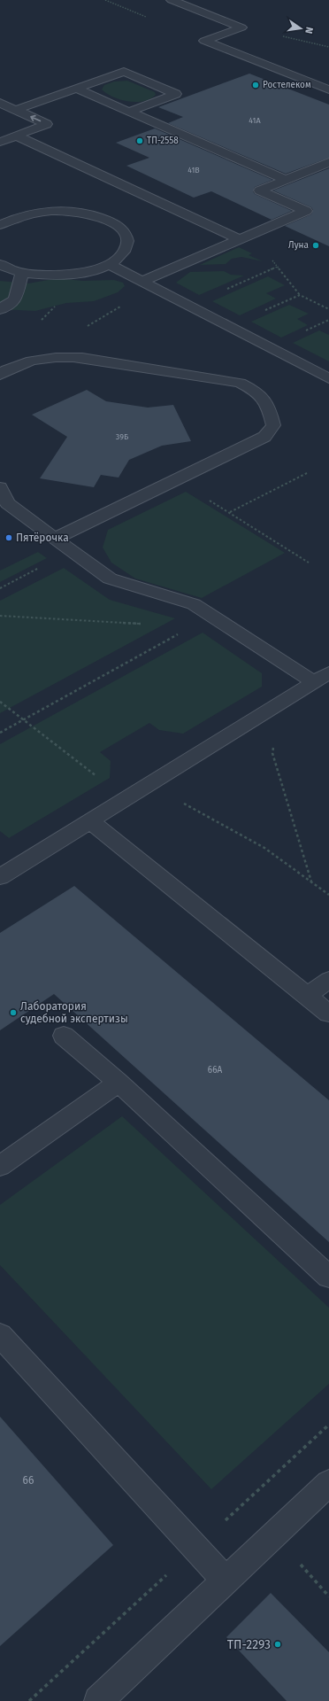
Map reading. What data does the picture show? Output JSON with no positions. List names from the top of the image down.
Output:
{
  "places": [
    "Ростелеком",
    "ТП-2558",
    "Луна",
    "Пятёрочка",
    "Лаборатория судебной экспертизы",
    "ТП-2293"
  ],
  "house_numbers": [
    "41А",
    "41В",
    "39Б",
    "66А",
    "66"
  ],
  "north": "right"
}
